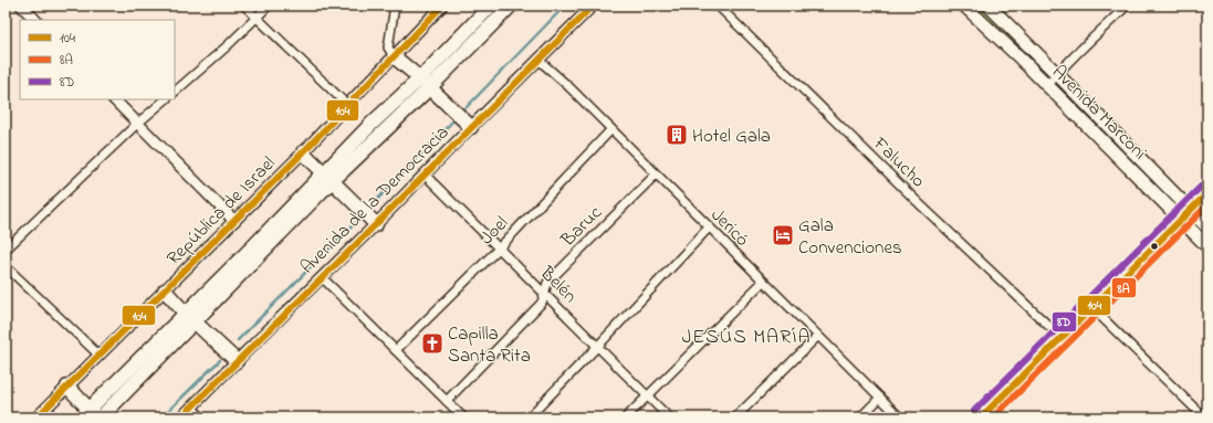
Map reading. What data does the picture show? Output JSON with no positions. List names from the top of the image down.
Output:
{
  "streets": {
    "main road": ["Avenida Marconi"],
    "street": [
      "Falucho",
      "Avenida de la Democracia",
      "República de Israel",
      "Baruc",
      "Jericó",
      "Joel",
      "Belén"
    ]
  },
  "crossings": [
    ["Avenida de la Democracia", "Jericó"],
    ["Avenida de la Democracia", "Belén"],
    ["Baruc", "Jericó"],
    ["Baruc", "Belén"],
    ["Jericó", "Joel"],
    ["Joel", "Belén"]
  ],
  "districts": ["JESÚS MARÍA"],
  "places": {
    "building": ["Hotel Gala"],
    "hotel": ["Gala Convenciones"],
    "church": ["Capilla Santa Rita"]
  },
  "lines": ["transit line 104", "transit line 8D", "transit line 8A"],
  "legend": ["104", "8A", "8D"]
}
